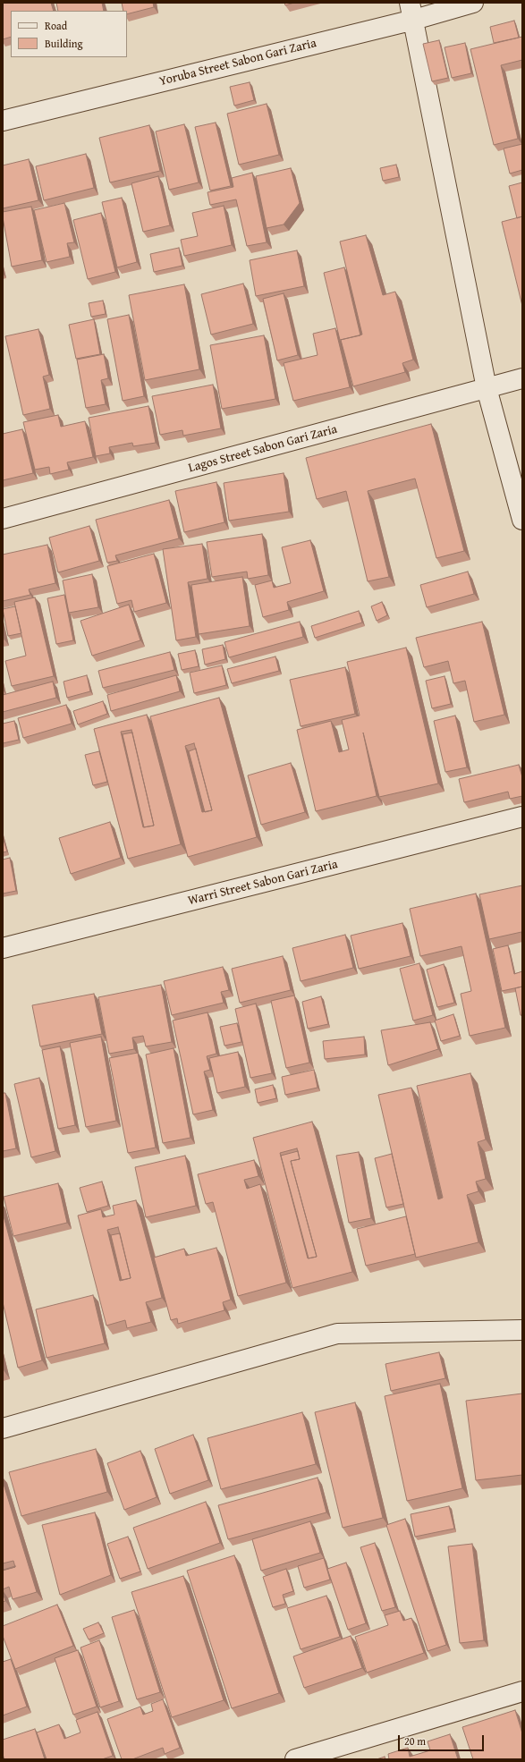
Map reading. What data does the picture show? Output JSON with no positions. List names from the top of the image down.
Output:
{
  "streets": {
    "street": ["Yoruba Street Sabon Gari Zaria", "Lagos Street Sabon Gari Zaria", "Warri Street Sabon Gari Zaria"]
  },
  "legend": ["Road", "Building"],
  "scale_bar": "20 m"
}
